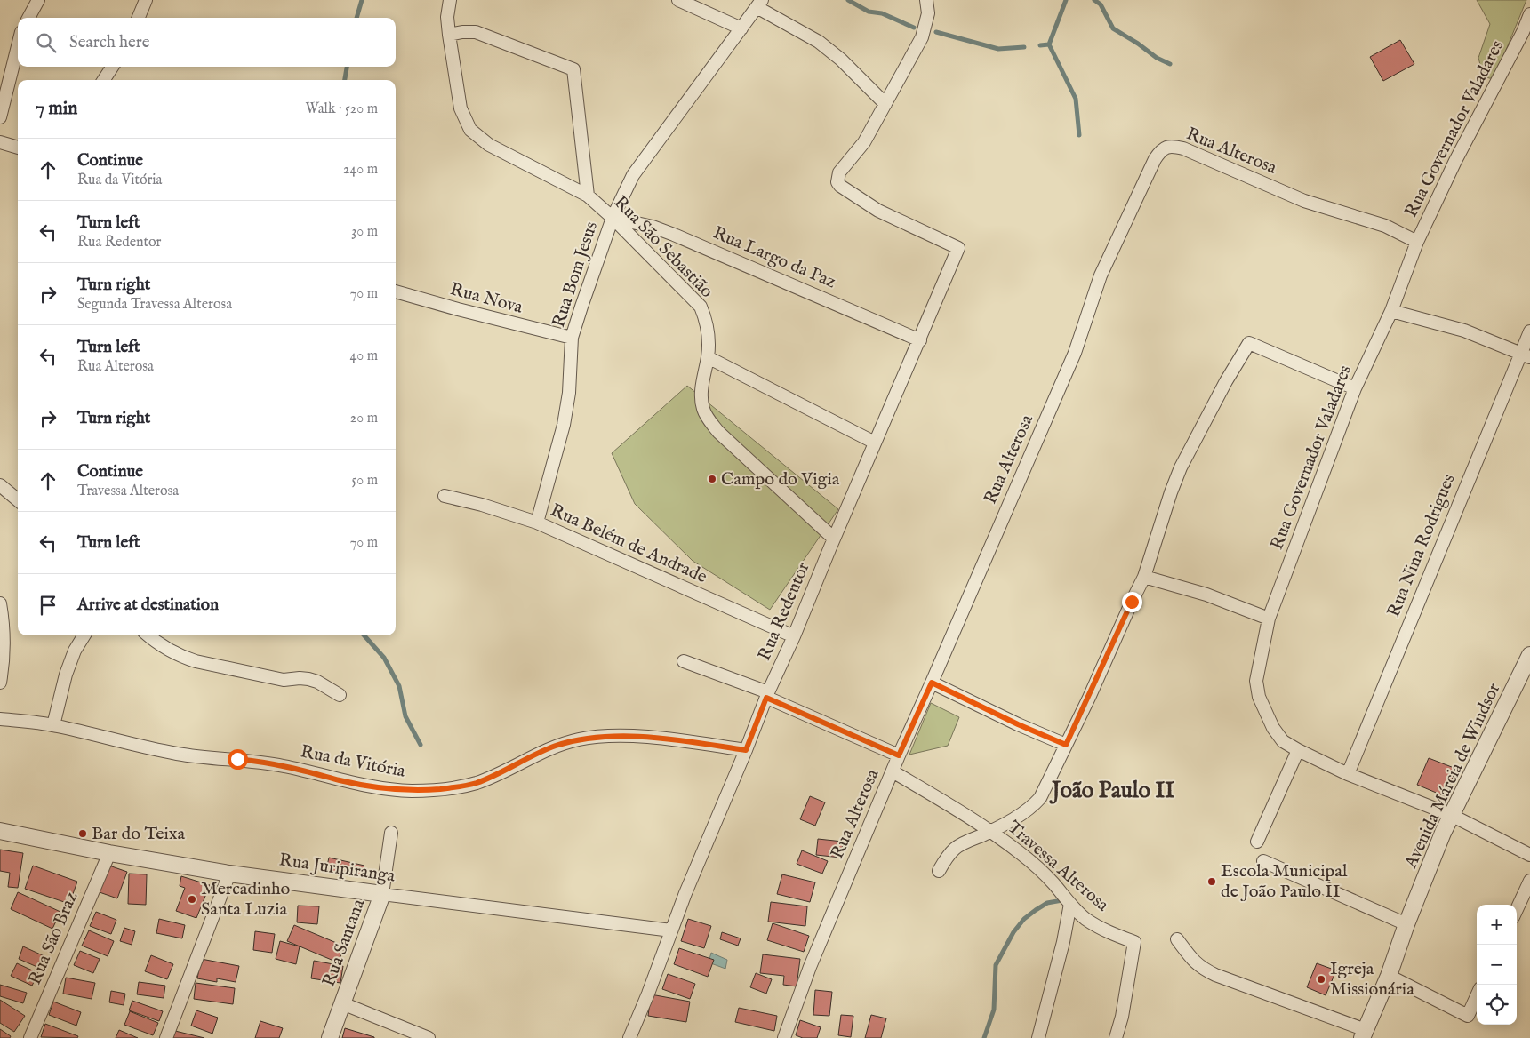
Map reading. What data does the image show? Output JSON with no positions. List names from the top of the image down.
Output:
{
  "streets": {
    "street": [
      "Rua Governador Valadares",
      "Rua Alterosa",
      "Rua São Sebastião",
      "Rua Largo da Paz",
      "Rua Bom Jesus",
      "Rua Nova",
      "Rua Belém de Andrade",
      "Rua Nina Rodrigues",
      "Rua Redentor",
      "Rua da Vitória",
      "Avenida Márcia de Windsor",
      "Travessa Alterosa",
      "Rua Juripiranga",
      "Rua São Braz",
      "Rua Santana"
    ]
  },
  "crossings": [
    ["Rua Governador Valadares", "Rua Alterosa"],
    ["Rua Governador Valadares", "Rua Nina Rodrigues"],
    ["Rua Governador Valadares", "Avenida Márcia de Windsor"],
    ["Rua Alterosa", "Travessa Alterosa"],
    ["Rua São Sebastião", "Rua Largo da Paz"],
    ["Rua São Sebastião", "Rua Bom Jesus"],
    ["Rua São Sebastião", "Rua Redentor"],
    ["Rua Largo da Paz", "Rua Bom Jesus"],
    ["Rua Largo da Paz", "Rua Redentor"],
    ["Rua Bom Jesus", "Rua Nova"],
    ["Rua Bom Jesus", "Rua Belém de Andrade"],
    ["Rua Belém de Andrade", "Rua Redentor"],
    ["Rua Redentor", "Rua da Vitória"],
    ["Rua Redentor", "Rua Juripiranga"],
    ["Rua Juripiranga", "Rua São Braz"],
    ["Rua Juripiranga", "Rua Santana"]
  ],
  "districts": ["João Paulo II"],
  "places": [
    "Campo do Vigia",
    "Bar do Teixa",
    "Escola Municipal de João Paulo II",
    "Mercadinho Santa Luzia",
    "Igreja Missionária"
  ],
  "page": {
    "search": "Search here",
    "heading": ["7 min", "Walk · 520 m"],
    "list": [
      ["Continue", "Rua da Vitória", "240 m"],
      ["Turn left", "Rua Redentor", "30 m"],
      ["Turn right", "Segunda Travessa Alterosa", "70 m"],
      ["Turn left", "Rua Alterosa", "40 m"],
      ["Turn right", "20 m"],
      ["Continue", "Travessa Alterosa", "50 m"],
      ["Turn left", "70 m"],
      "Arrive at destination"
    ],
    "map_buttons": ["+", "−"]
  }
}
